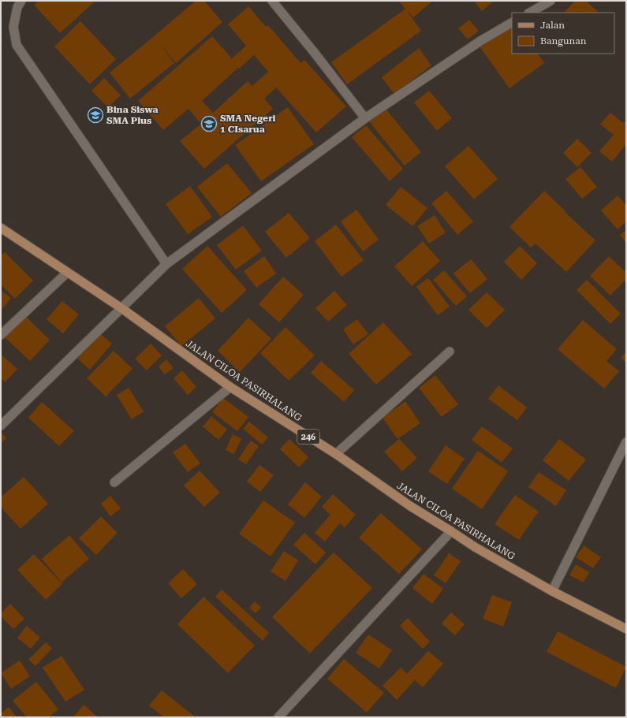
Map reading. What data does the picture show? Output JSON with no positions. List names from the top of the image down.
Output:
{
  "streets": {
    "main road": ["JALAN CILOA PASIRHALANG", "246"]
  },
  "places": {
    "school or university": ["Bina Siswa SMA Plus", "SMA Negeri 1 CIsarua"]
  },
  "legend": ["Jalan", "Bangunan"]
}
